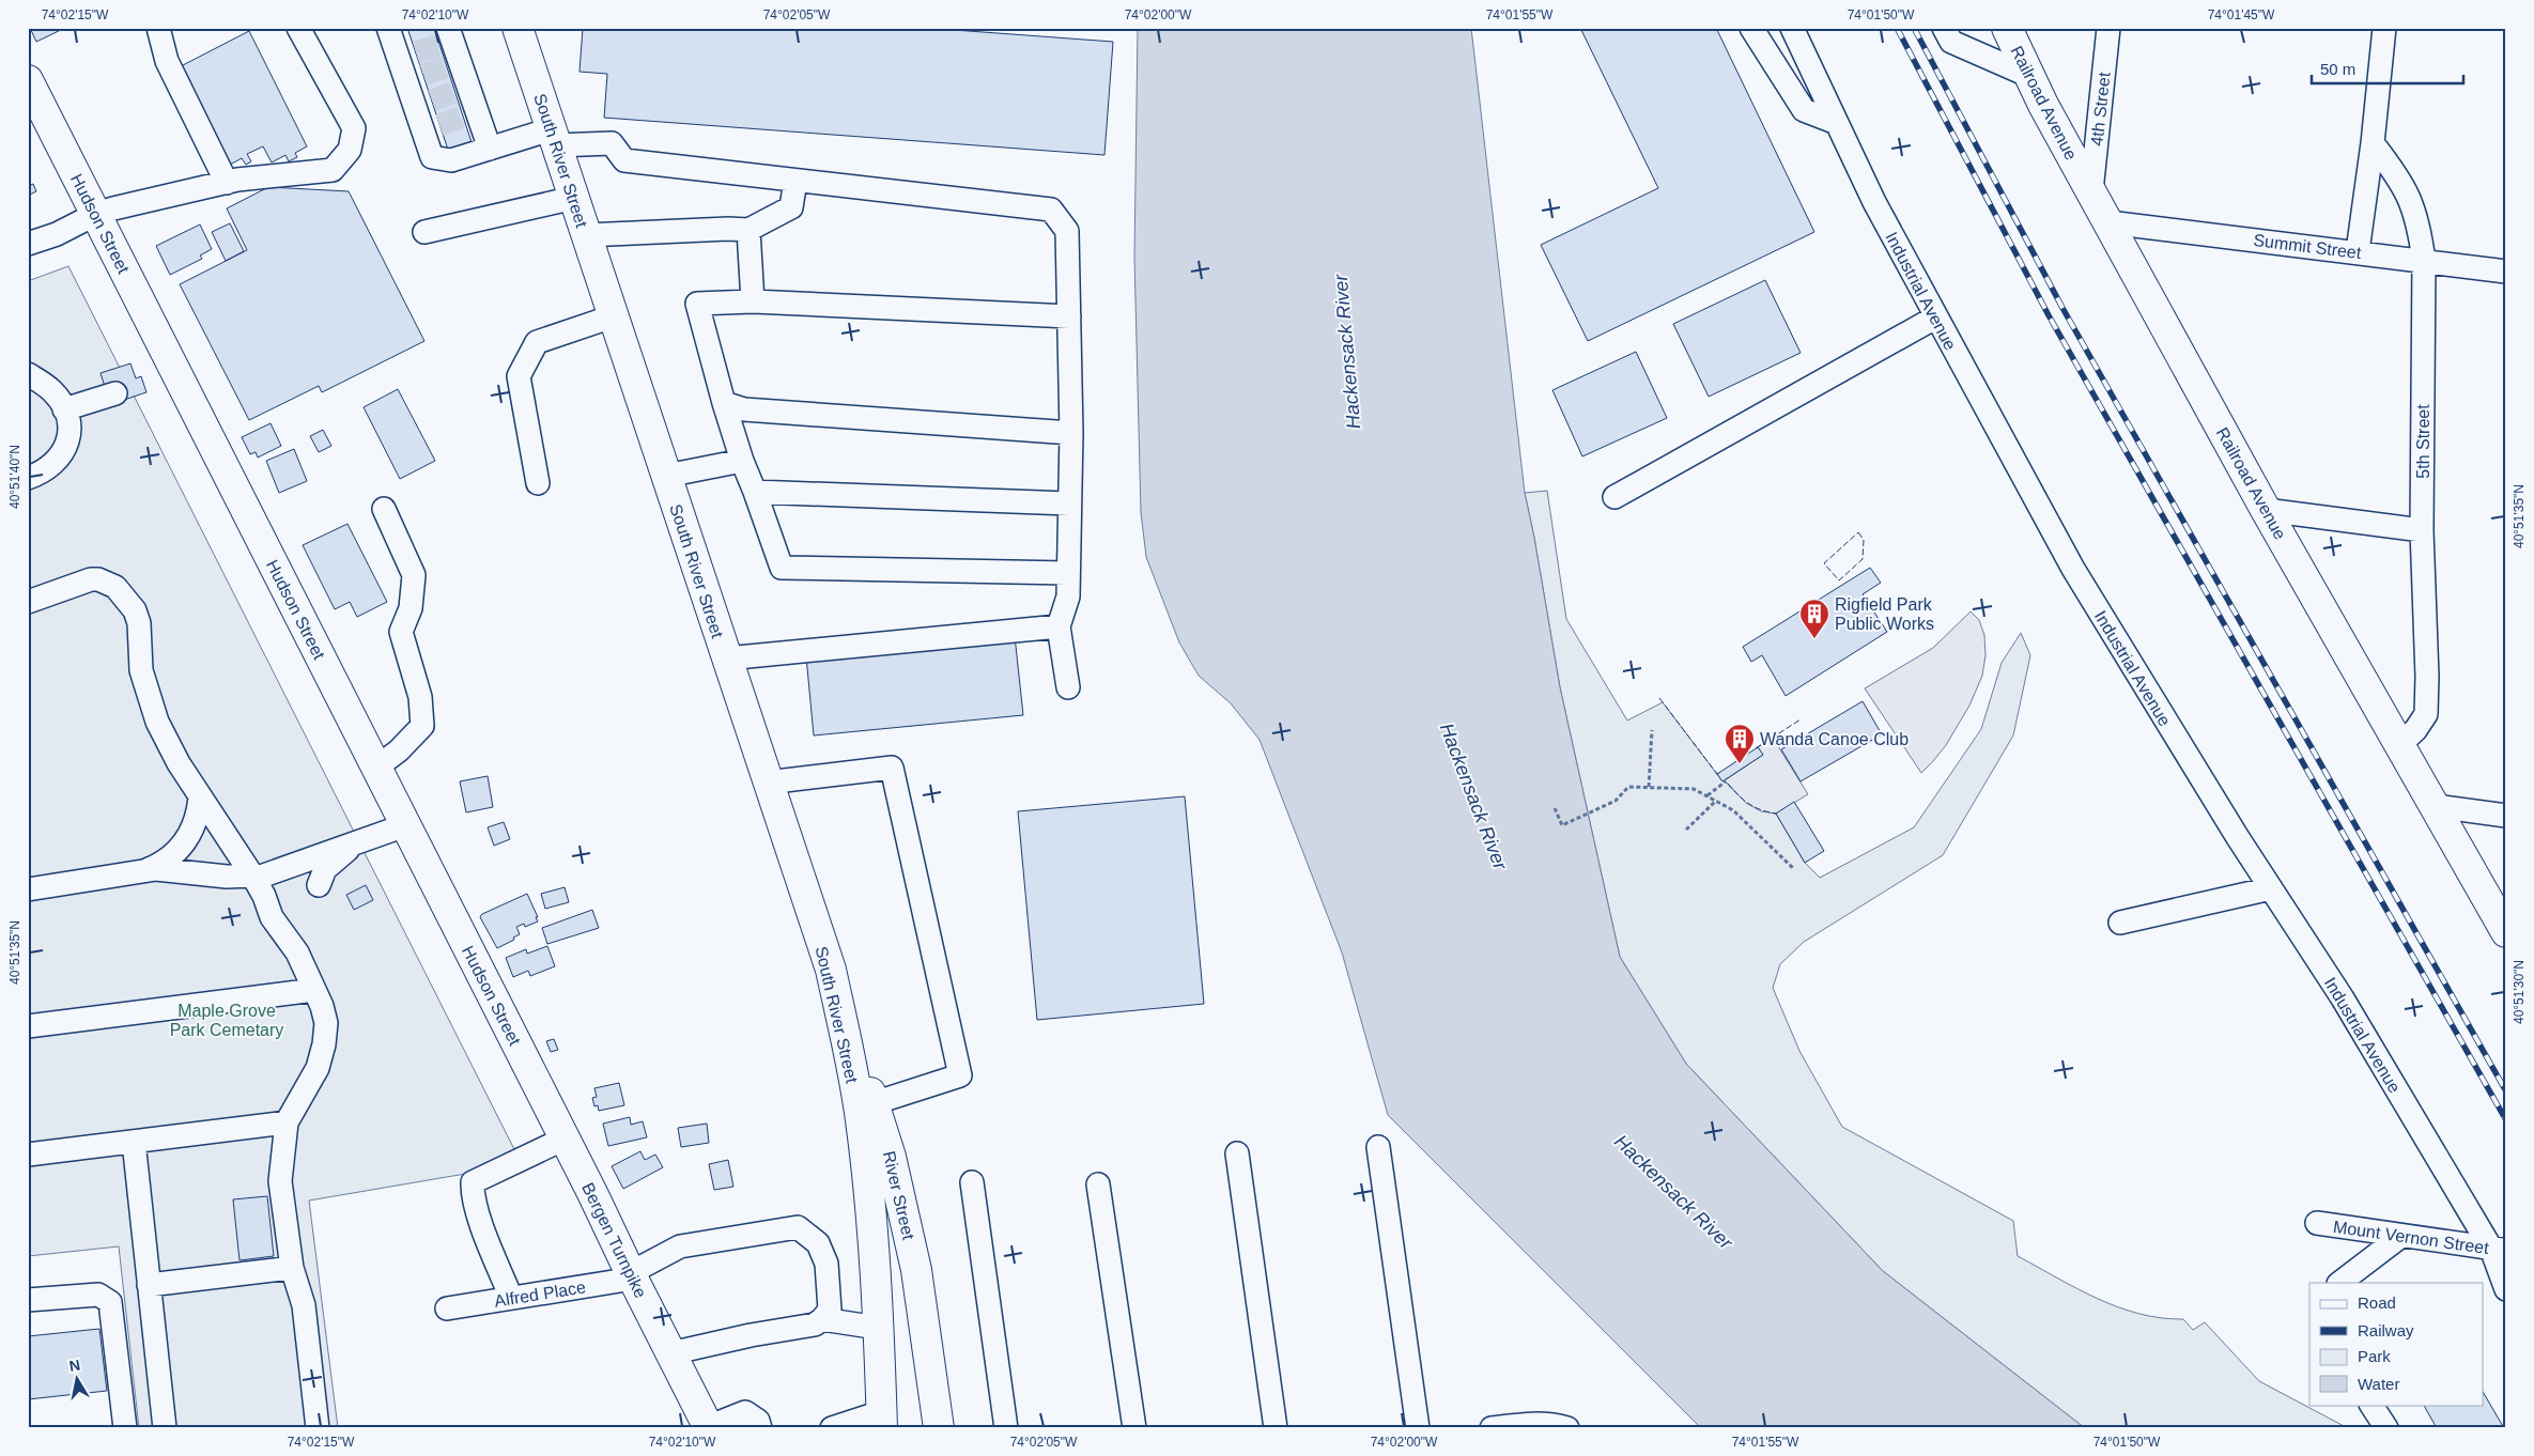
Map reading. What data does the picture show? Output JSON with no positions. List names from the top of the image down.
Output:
{
  "streets": {
    "main road": [
      "Railroad Avenue",
      "South River Street",
      "Hudson Street",
      "River Street",
      "Bergen Turnpike"
    ],
    "street": [
      "4th Street",
      "Summit Street",
      "Industrial Avenue",
      "5th Street",
      "Mount Vernon Street",
      "Alfred Place"
    ]
  },
  "crossings": [
    ["Railroad Avenue", "4th Street"],
    ["Railroad Avenue", "Summit Street"],
    ["Railroad Avenue", "5th Street"],
    ["South River Street", "River Street"],
    ["Hudson Street", "Bergen Turnpike"],
    ["Summit Street", "5th Street"],
    ["Industrial Avenue", "Mount Vernon Street"],
    ["Bergen Turnpike", "Alfred Place"]
  ],
  "water": ["Hackensack River"],
  "parks": ["Maple Grove Park Cemetary"],
  "places": {
    "building": ["Rigfield Park Public Works", "Wanda Canoe Club"]
  },
  "legend": [
    "Road",
    "Railway",
    "Park",
    "Water"
  ],
  "scale_bar": "50 m",
  "north": "top",
  "coordinates": [
    "74°02'15\"W",
    "74°02'10\"W",
    "74°02'05\"W",
    "74°02'00\"W",
    "74°01'55\"W",
    "74°01'50\"W",
    "74°01'45\"W",
    "40°51'40\"N",
    "40°51'35\"N",
    "40°51'30\"N"
  ]
}
